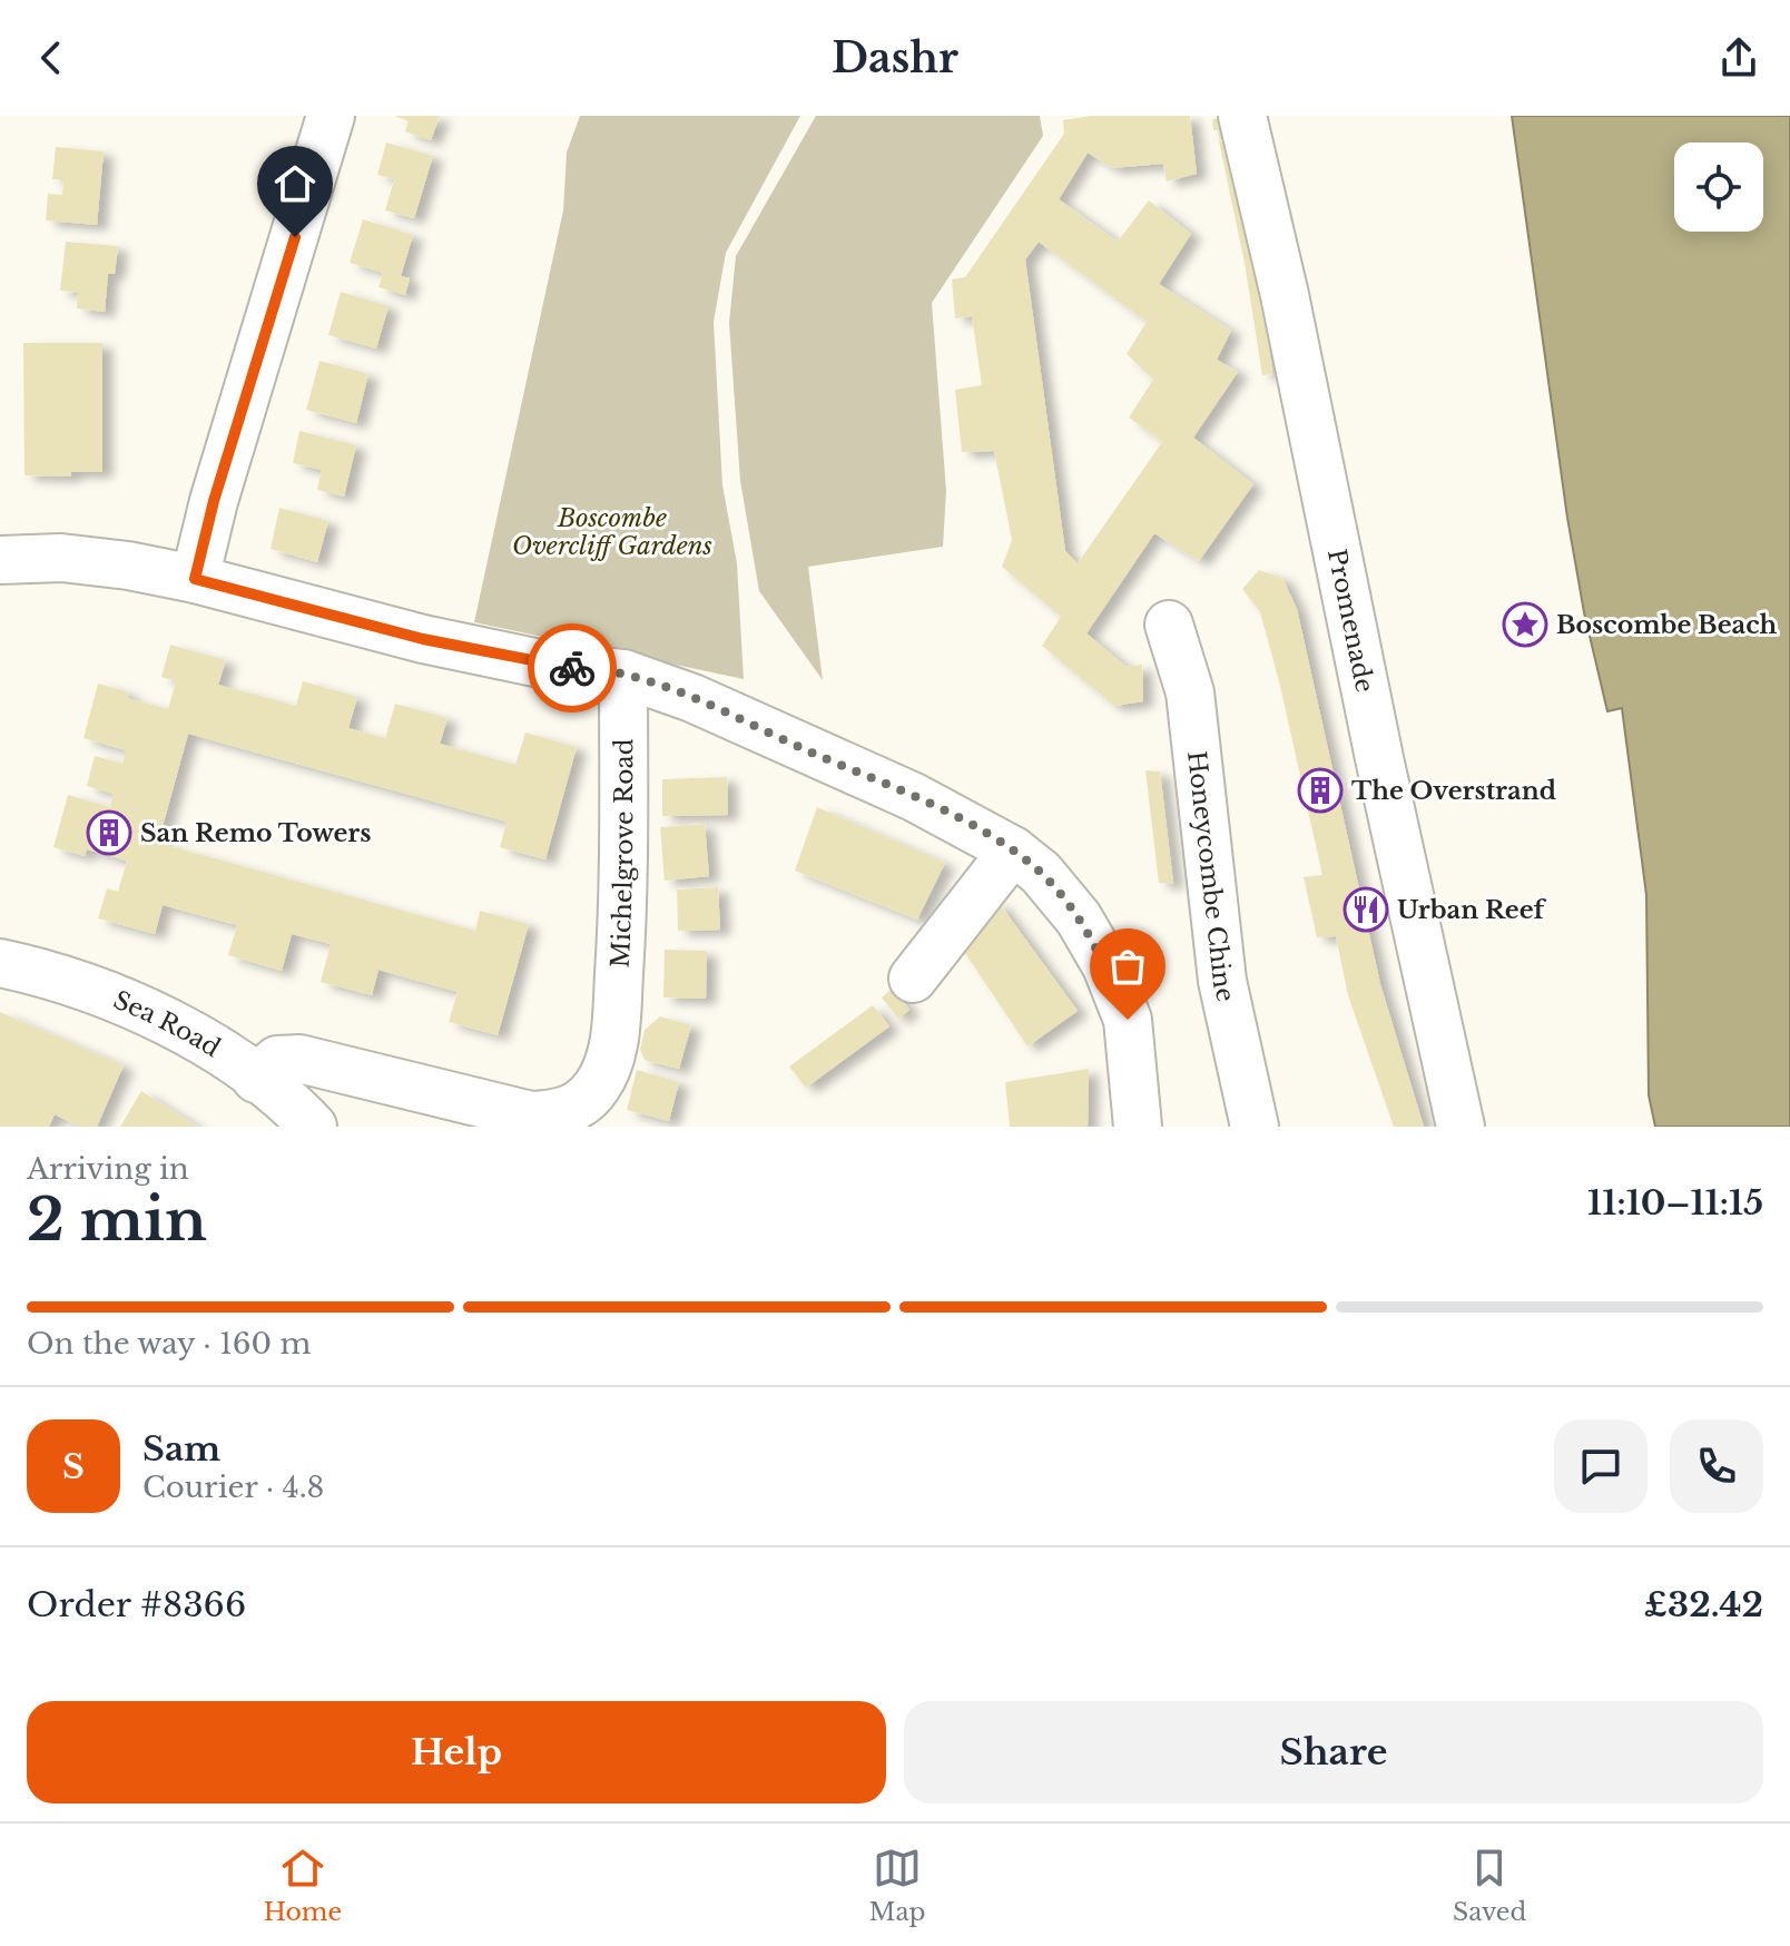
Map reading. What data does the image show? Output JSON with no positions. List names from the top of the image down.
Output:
{
  "streets": {
    "street": [
      "Promenade",
      "Michelgrove Road",
      "Honeycombe Chine",
      "Sea Road"
    ]
  },
  "crossings": [
    ["Michelgrove Road", "Sea Road"]
  ],
  "parks": ["Boscombe Overcliff Gardens"],
  "places": {
    "place": ["Boscombe Beach"],
    "building": ["The Overstrand", "San Remo Towers"],
    "restaurant": ["Urban Reef"]
  },
  "page": {
    "header": "Dashr",
    "heading": ["2 min", "Arriving in", "11:10–11:15"],
    "panel": [
      "Sam",
      "Courier · 4.8",
      "Order #8366",
      "£32.42"
    ],
    "bar": "On the way · 160 m",
    "round": "S",
    "buttons": ["Help", "Share"],
    "tabs": ["Home", "Map", "Saved"]
  }
}
